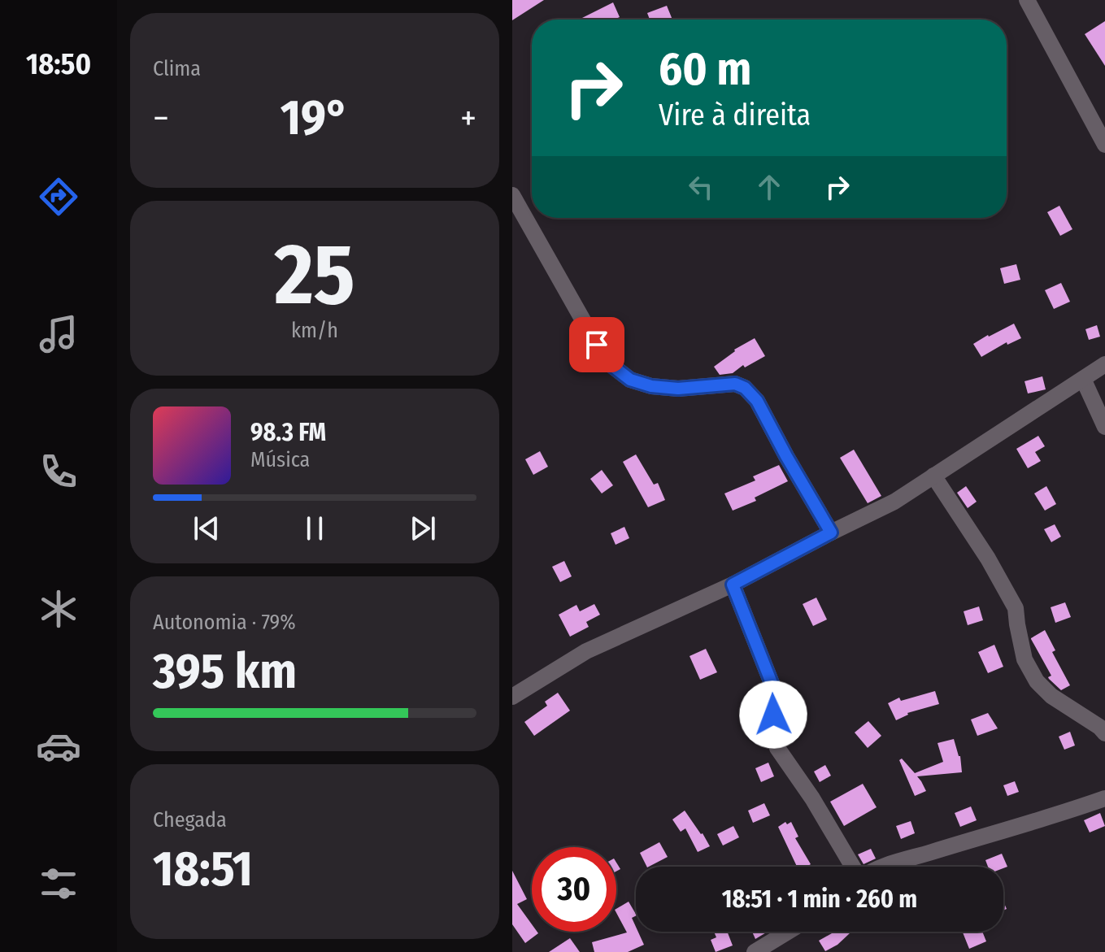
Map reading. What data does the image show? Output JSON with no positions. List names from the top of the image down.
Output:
{
  "page": {
    "tabs": "18:50",
    "tile": [
      "Clima",
      ["25", "km/h"],
      ["Autonomia · 79%", "395 km"],
      ["Chegada", "18:51"]
    ],
    "turn": ["60 m", "Vire à direita"],
    "heat": ["−", "19°", "+"],
    "song": ["98.3 FM", "Música"],
    "limit": "30",
    "trip": "18:51 · 1 min · 260 m"
  }
}
